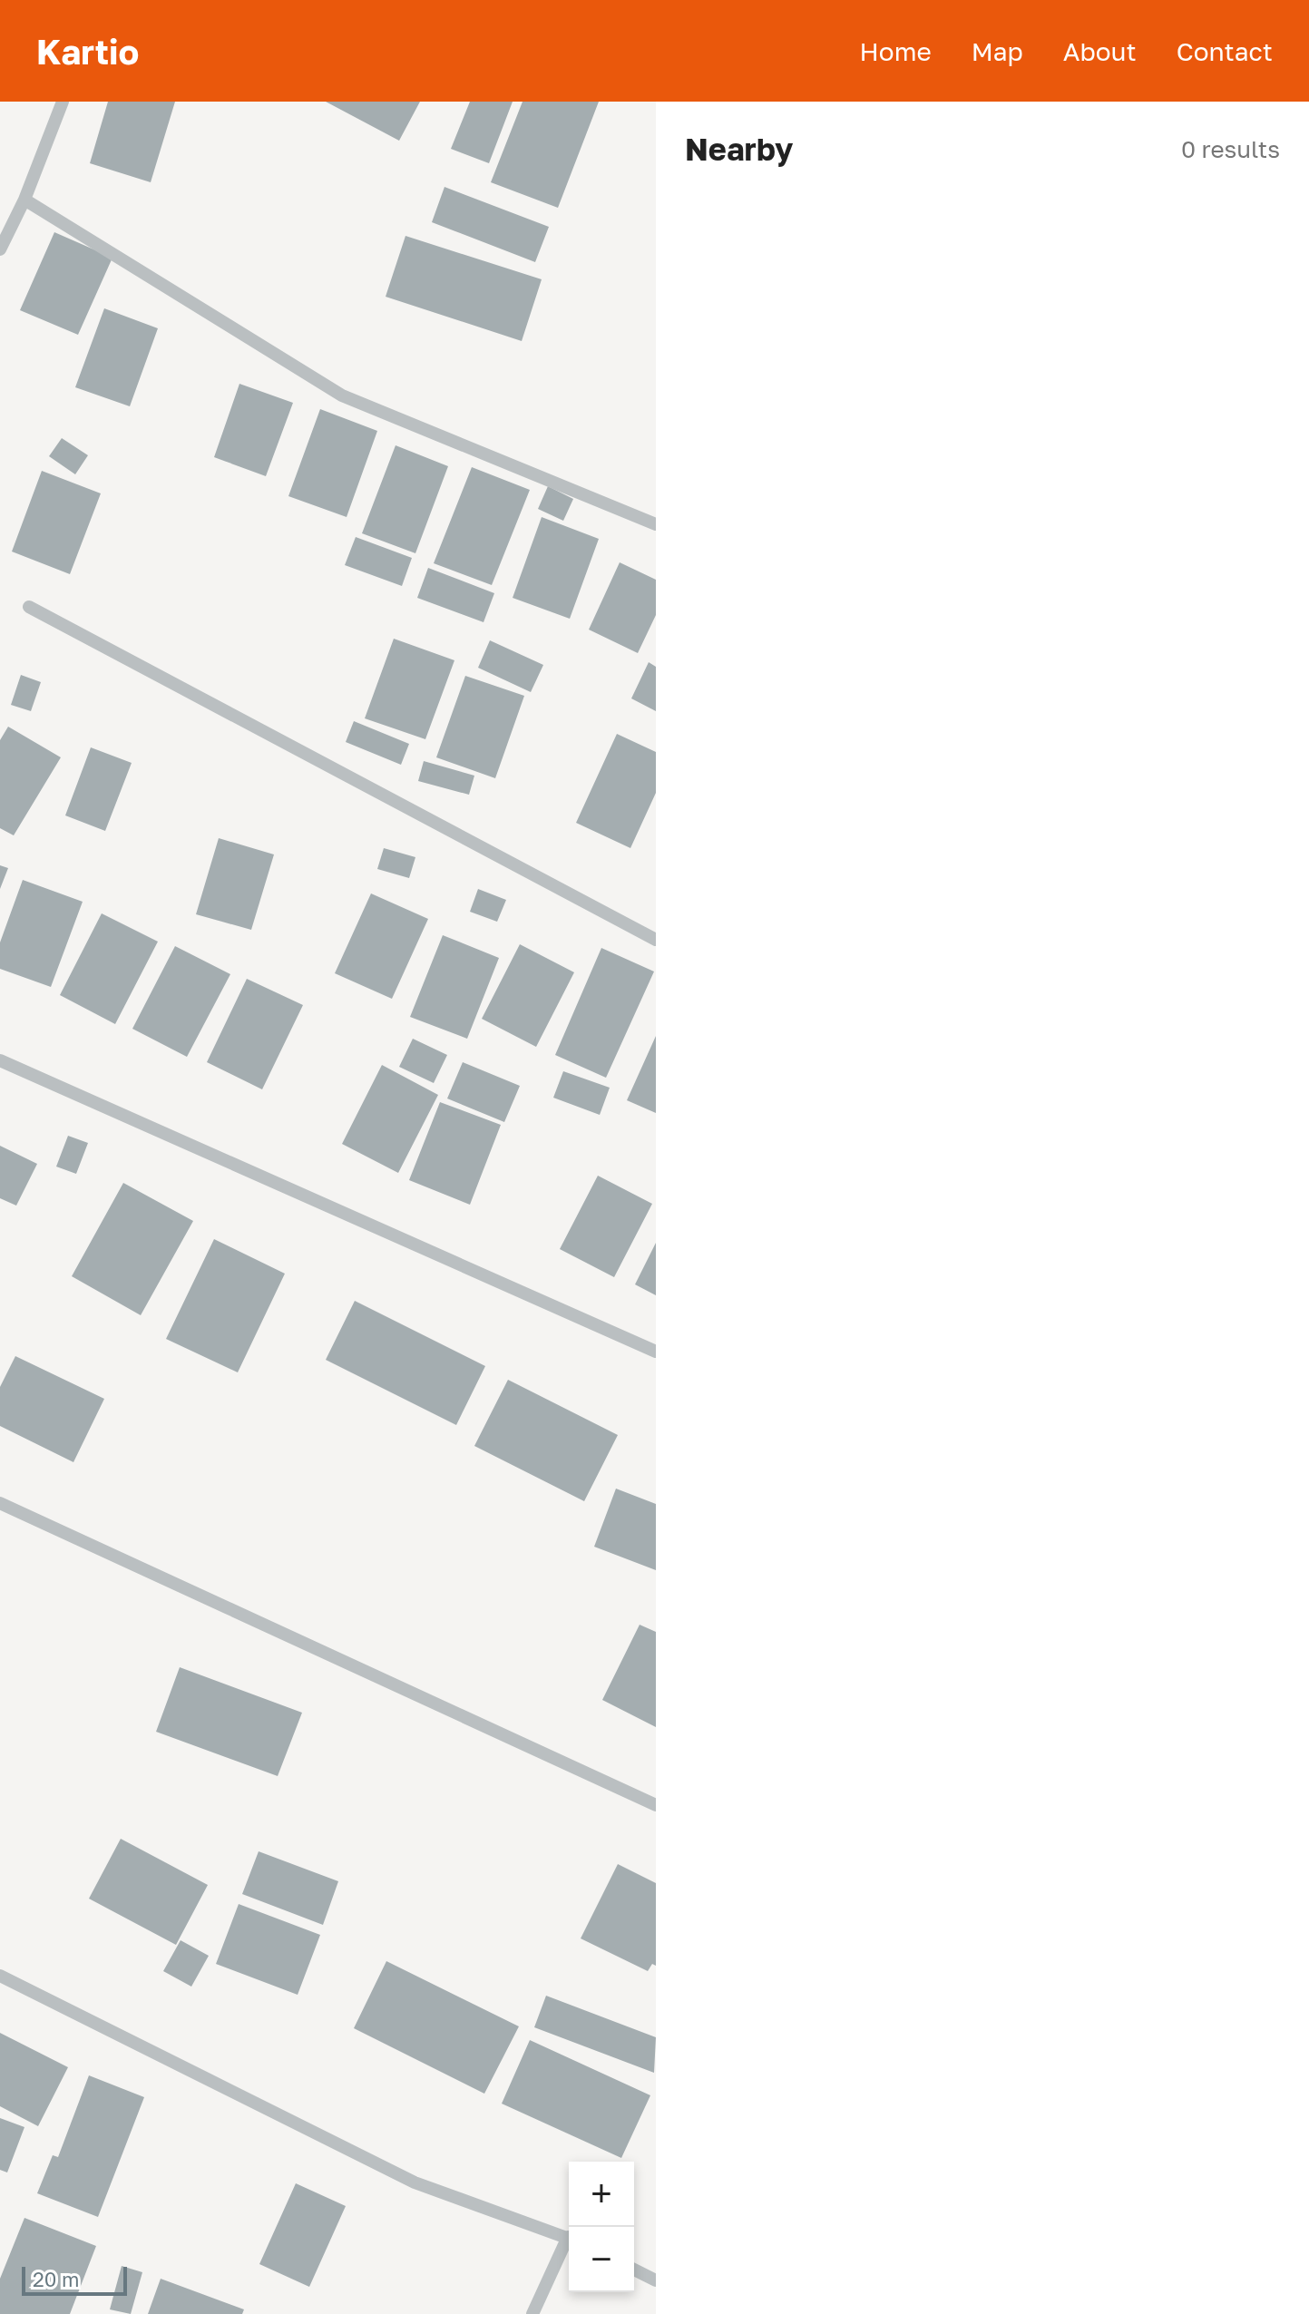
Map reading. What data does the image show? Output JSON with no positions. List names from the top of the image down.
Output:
{
  "scale_bar": "20 m",
  "page": {
    "header": "Kartio",
    "nav": [
      "Home",
      "Map",
      "About",
      "Contact"
    ],
    "heading": ["Nearby", "0 results"],
    "map_buttons": ["+", "−"],
    "scale": "20 m"
  }
}
